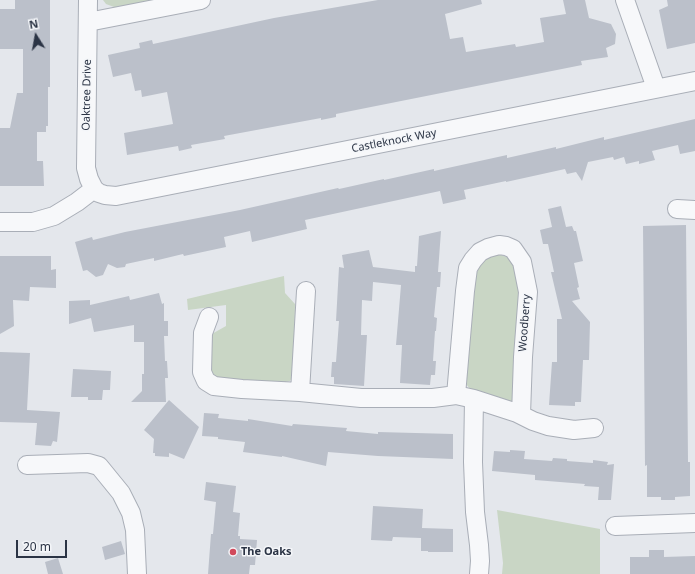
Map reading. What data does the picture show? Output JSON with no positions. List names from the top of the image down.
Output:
{
  "streets": {
    "street": ["Oaktree Drive", "Castleknock Way", "Woodberry"]
  },
  "crossings": [
    ["Oaktree Drive", "Castleknock Way"]
  ],
  "places": ["The Oaks"],
  "scale_bar": "20 m",
  "north": "top"
}
